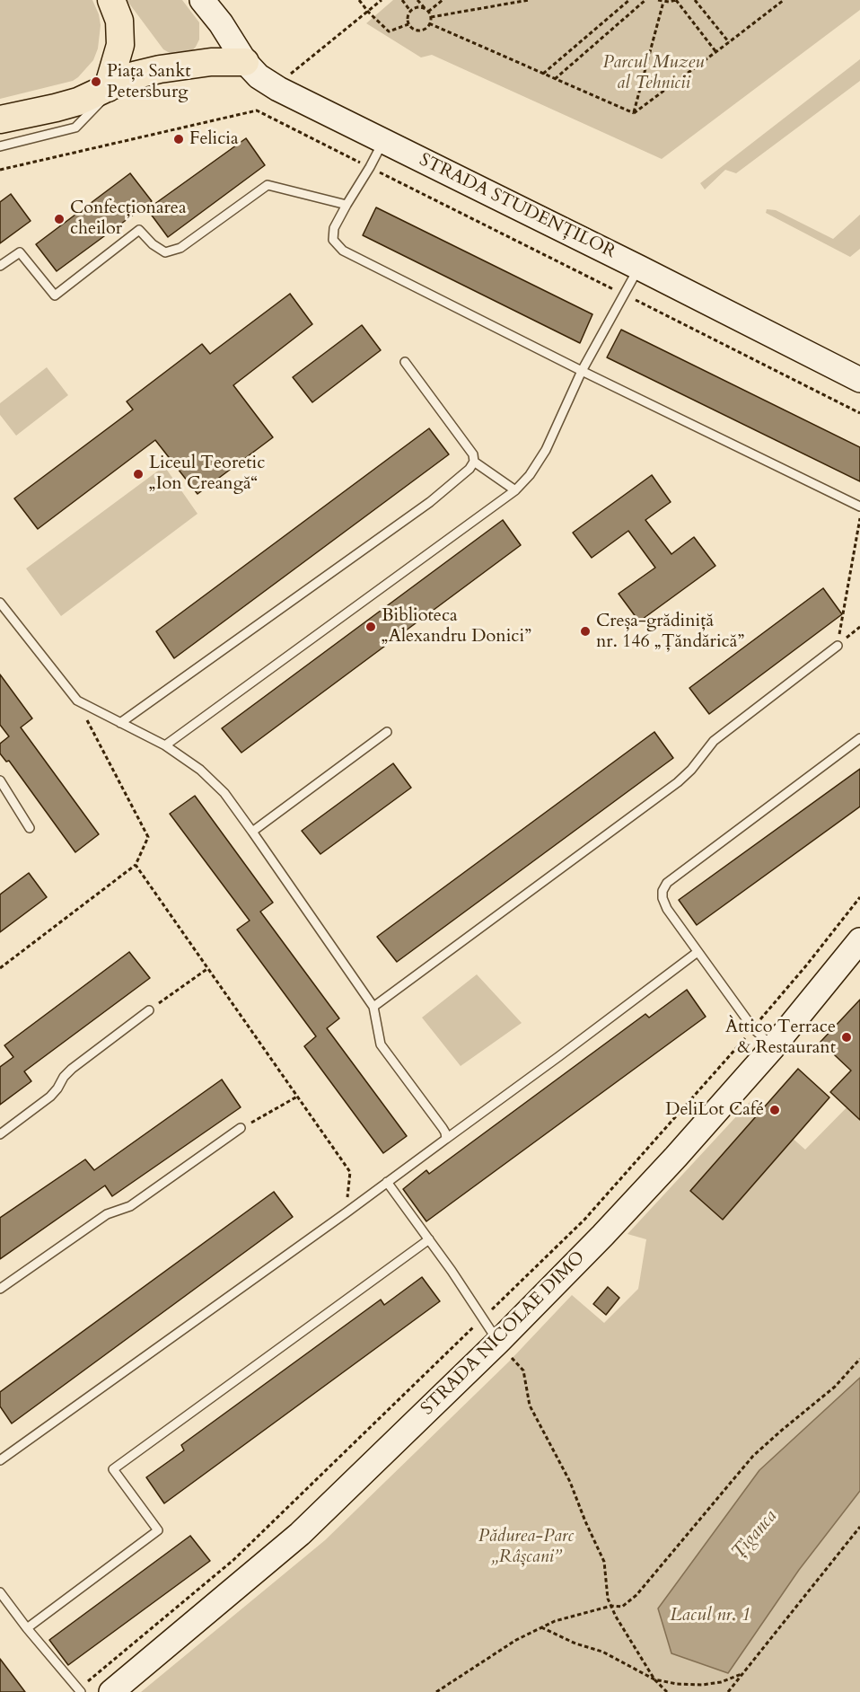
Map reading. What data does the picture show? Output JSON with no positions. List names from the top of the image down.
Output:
{
  "streets": {
    "main road": ["STRADA STUDENȚILOR", "STRADA NICOLAE DIMO"]
  },
  "water": ["Țîganca", "Lacul nr. 1"],
  "parks": ["Parcul Muzeu al Tehnicii", "Pădurea-Parc „Râșcani”"],
  "places": [
    "Piața Sankt Petersburg",
    "Felicia",
    "Confecționarea cheilor",
    "Liceul Teoretic „Ion Creangă“",
    "Biblioteca „Alexandru Donici”",
    "Creșa-grădiniță nr. 146 „Țăndărică”",
    "Àttico Terrace & Restaurant",
    "DeliLot Café"
  ]
}
